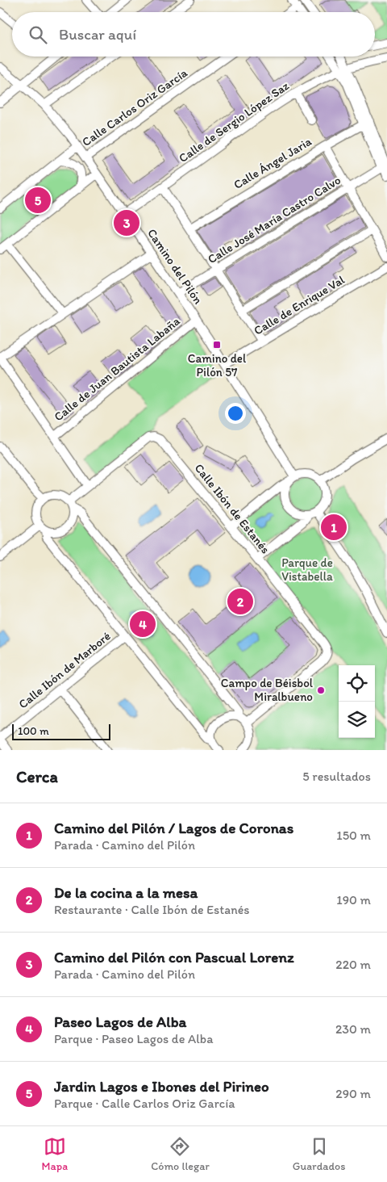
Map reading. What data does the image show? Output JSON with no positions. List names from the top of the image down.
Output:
{
  "streets": {
    "street": [
      "Calle Carlos Oriz García",
      "Calle de Sergio López Saz",
      "Calle Ángel Jaria",
      "Calle José María Castro Calvo",
      "Camino del Pilón",
      "Calle de Enrique Val",
      "Calle de Juan Bautista Labaña",
      "Calle Ibón de Estanés",
      "Calle Ibón de Marboré"
    ]
  },
  "crossings": [
    ["Calle Carlos Oriz García", "Camino del Pilón"],
    ["Calle de Sergio López Saz", "Camino del Pilón"],
    ["Calle José María Castro Calvo", "Camino del Pilón"],
    ["Camino del Pilón", "Calle de Enrique Val"],
    ["Camino del Pilón", "Calle de Juan Bautista Labaña"]
  ],
  "parks": ["Parque de Vistabella"],
  "places": {
    "transit": ["Camino del Pilón 57"],
    "other": ["Campo de Béisbol Miralbueno"]
  },
  "scale_bar": "100 m",
  "page": {
    "search": "Buscar aquí",
    "pins": [
      "5",
      "3",
      "1",
      "2",
      "4"
    ],
    "scale": "100 m",
    "heading": ["Cerca", "5 resultados"],
    "list": [
      {
        "mark": "1",
        "name": "Camino del Pilón / Lagos de Coronas",
        "note": "Parada · Camino del Pilón",
        "value": "150 m"
      },
      {
        "mark": "2",
        "name": "De la cocina a la mesa",
        "note": "Restaurante · Calle Ibón de Estanés",
        "value": "190 m"
      },
      {
        "mark": "3",
        "name": "Camino del Pilón con Pascual Lorenz",
        "note": "Parada · Camino del Pilón",
        "value": "220 m"
      },
      {
        "mark": "4",
        "name": "Paseo Lagos de Alba",
        "note": "Parque · Paseo Lagos de Alba",
        "value": "230 m"
      },
      {
        "mark": "5",
        "name": "Jardin Lagos e Ibones del Pirineo",
        "note": "Parque · Calle Carlos Oriz García",
        "value": "290 m"
      }
    ],
    "nav": ["Mapa", "Cómo llegar", "Guardados"]
  }
}
